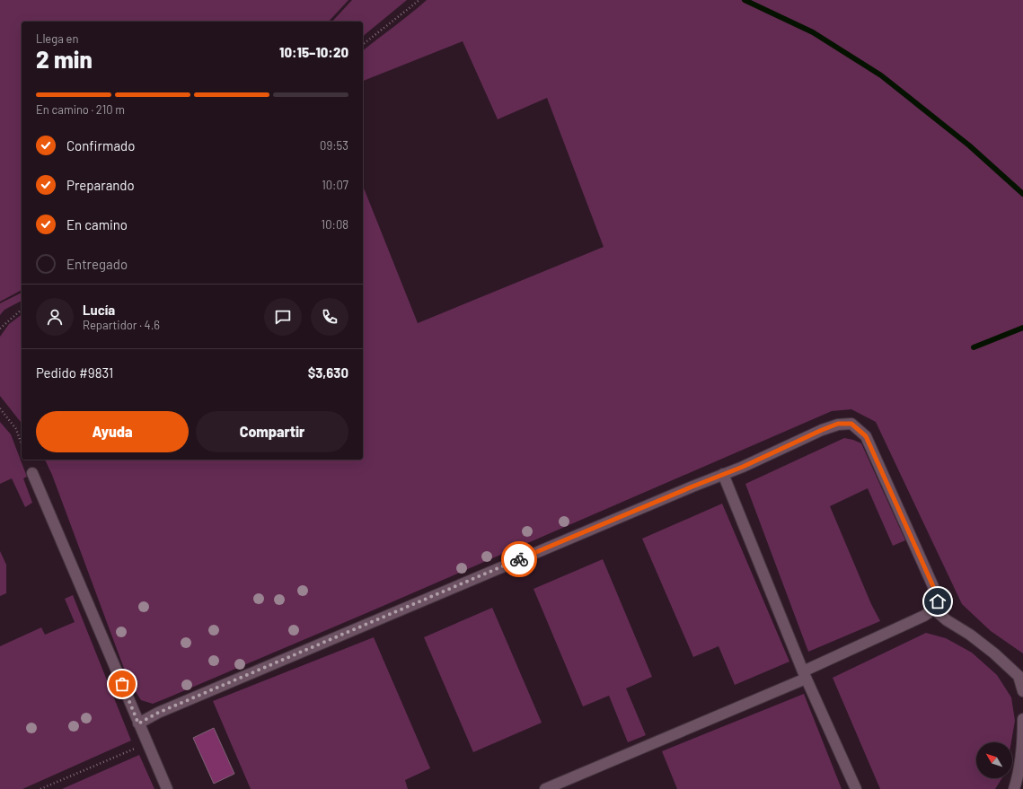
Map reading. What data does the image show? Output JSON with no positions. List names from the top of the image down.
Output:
{
  "north": "top left",
  "page": {
    "heading": ["2 min", "Llega en", "10:15–10:20"],
    "panel": [
      "Lucía",
      "Repartidor · 4.6",
      "Pedido #9831",
      "$3,630"
    ],
    "bar": "En camino · 210 m",
    "list": [
      ["Confirmado", "09:53"],
      ["Preparando", "10:07"],
      ["En camino", "10:08"],
      "Entregado"
    ],
    "buttons": ["Ayuda", "Compartir"]
  }
}
